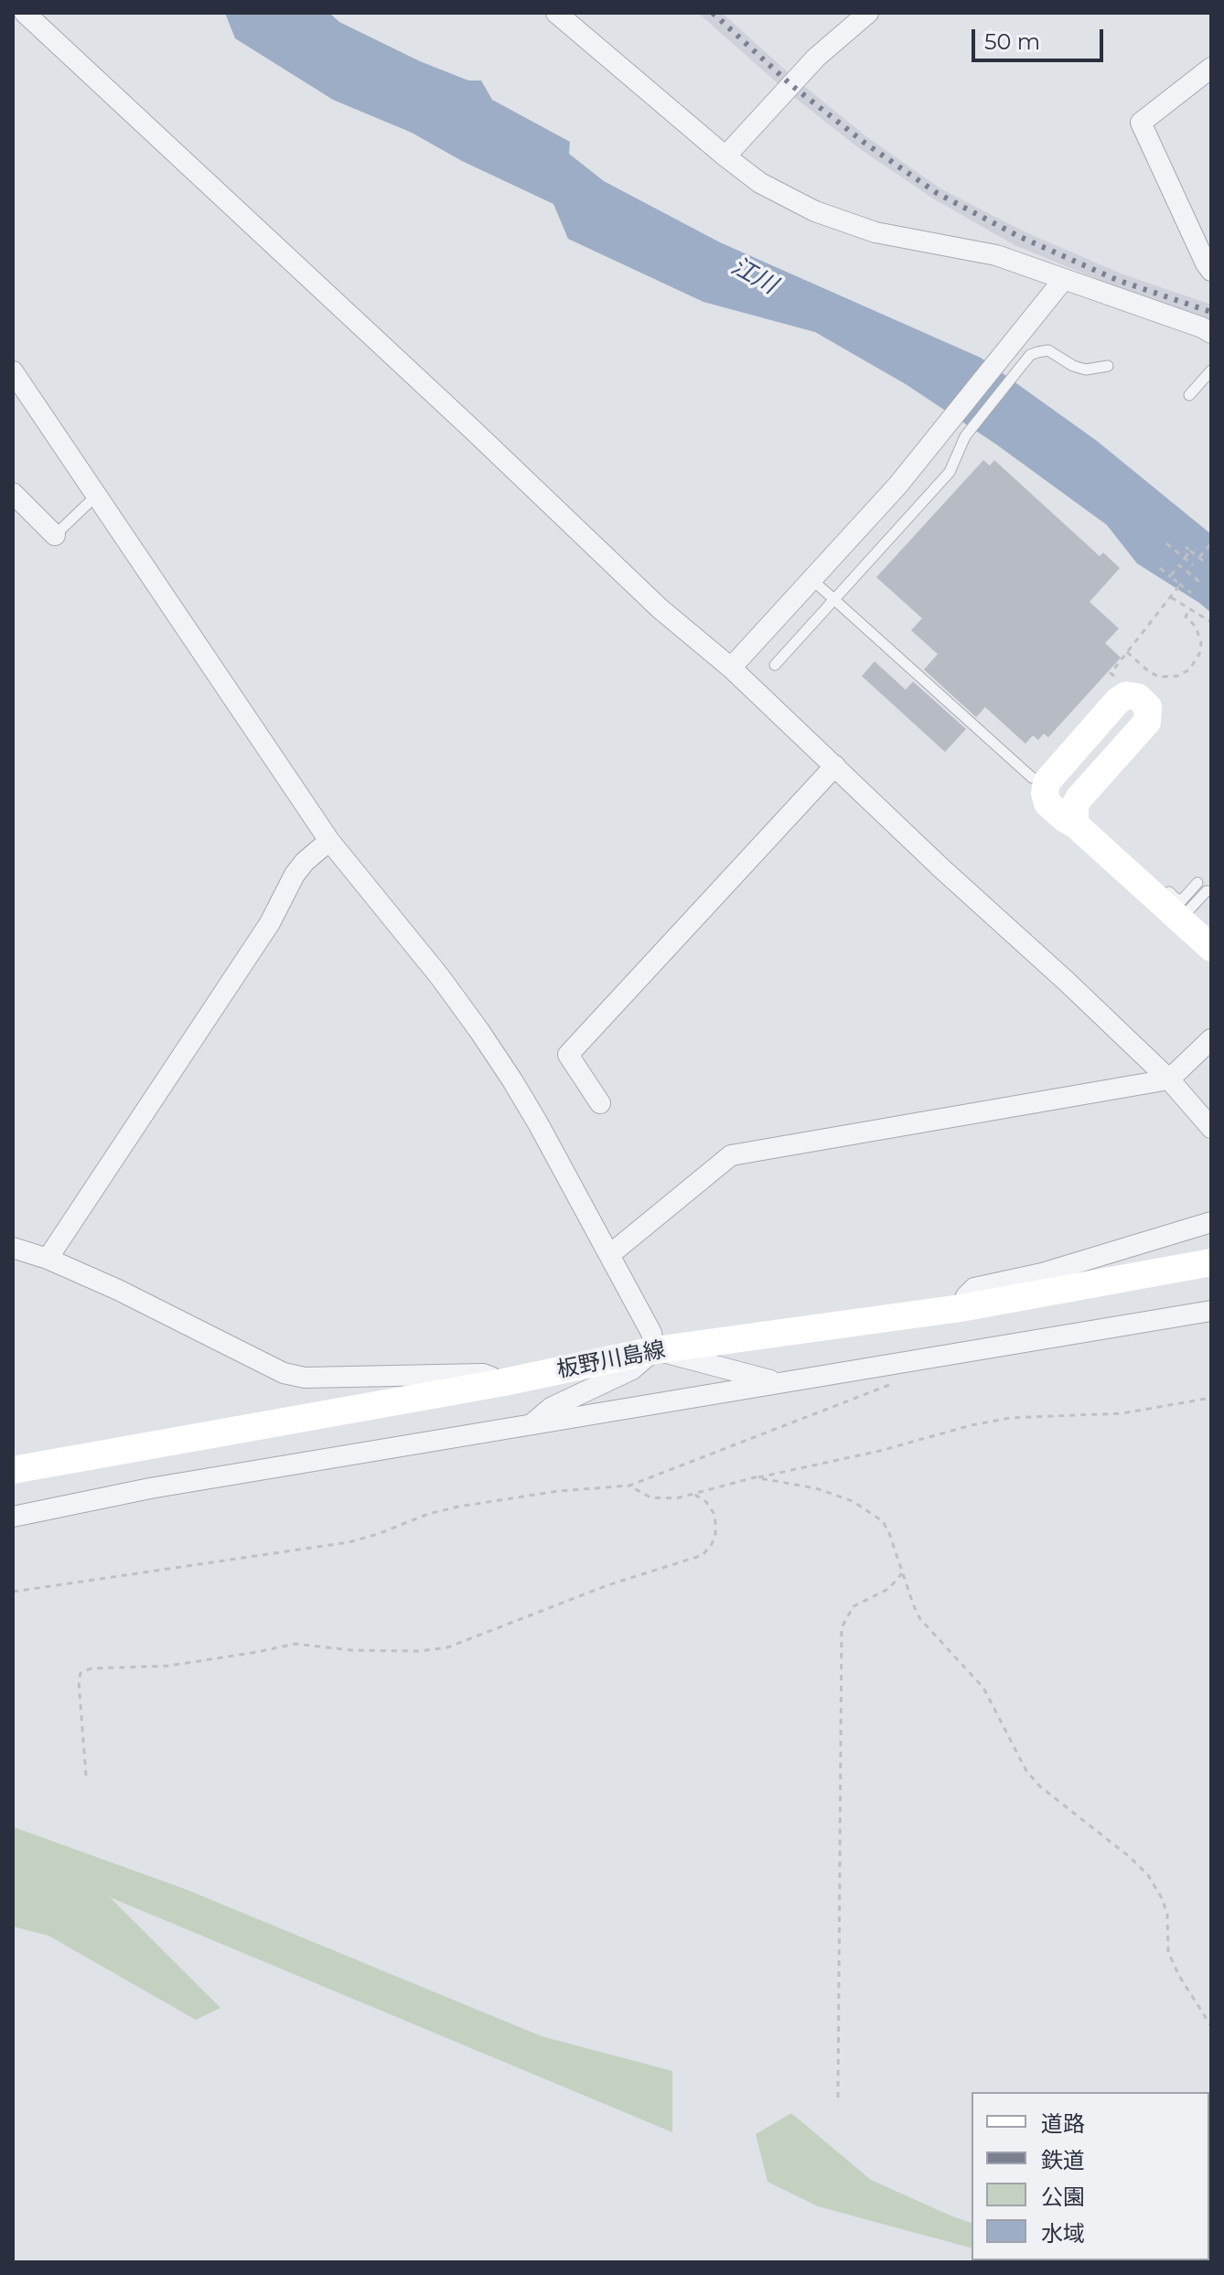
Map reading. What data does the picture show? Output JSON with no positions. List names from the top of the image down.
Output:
{
  "streets": {
    "main road": ["板野川島線"]
  },
  "water": ["江川"],
  "legend": [
    "道路",
    "鉄道",
    "公園",
    "水域"
  ],
  "scale_bar": "50 m"
}
